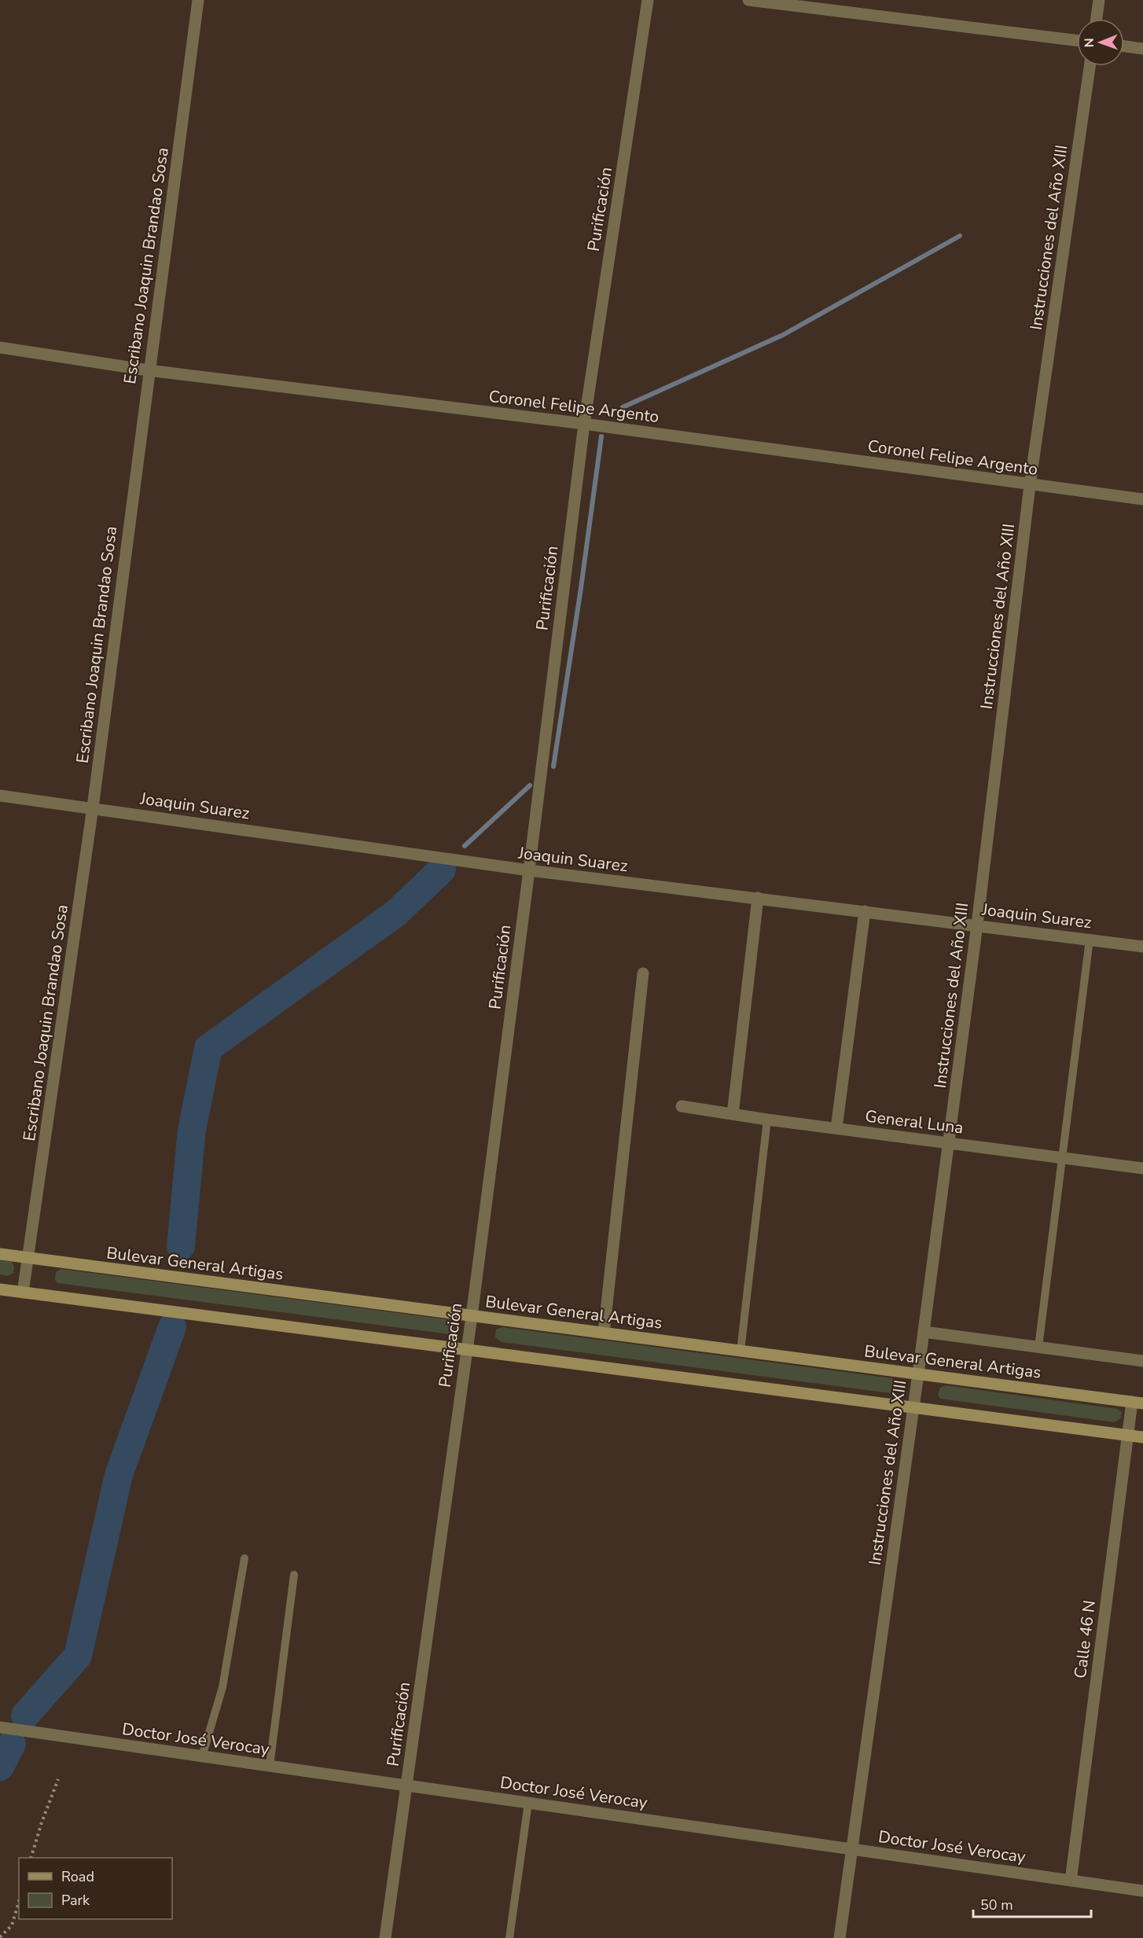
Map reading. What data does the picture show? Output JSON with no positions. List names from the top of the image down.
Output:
{
  "streets": {
    "street": [
      "Purificación",
      "Instrucciones del Año XIII",
      "Escribano Joaquin Brandao Sosa",
      "Coronel Felipe Argento",
      "Joaquin Suarez",
      "General Luna",
      "Bulevar General Artigas",
      "Calle 46 N",
      "Doctor José Verocay"
    ]
  },
  "crossings": [
    ["Purificación", "Coronel Felipe Argento"],
    ["Purificación", "Joaquin Suarez"],
    ["Purificación", "Bulevar General Artigas"],
    ["Purificación", "Doctor José Verocay"],
    ["Instrucciones del Año XIII", "Coronel Felipe Argento"],
    ["Instrucciones del Año XIII", "Joaquin Suarez"],
    ["Instrucciones del Año XIII", "General Luna"],
    ["Instrucciones del Año XIII", "Bulevar General Artigas"],
    ["Instrucciones del Año XIII", "Doctor José Verocay"],
    ["Escribano Joaquin Brandao Sosa", "Coronel Felipe Argento"],
    ["Escribano Joaquin Brandao Sosa", "Joaquin Suarez"],
    ["Escribano Joaquin Brandao Sosa", "Bulevar General Artigas"],
    ["Bulevar General Artigas", "Calle 46 N"],
    ["Calle 46 N", "Doctor José Verocay"]
  ],
  "legend": ["Road", "Park"],
  "scale_bar": "50 m",
  "north": "left"
}
